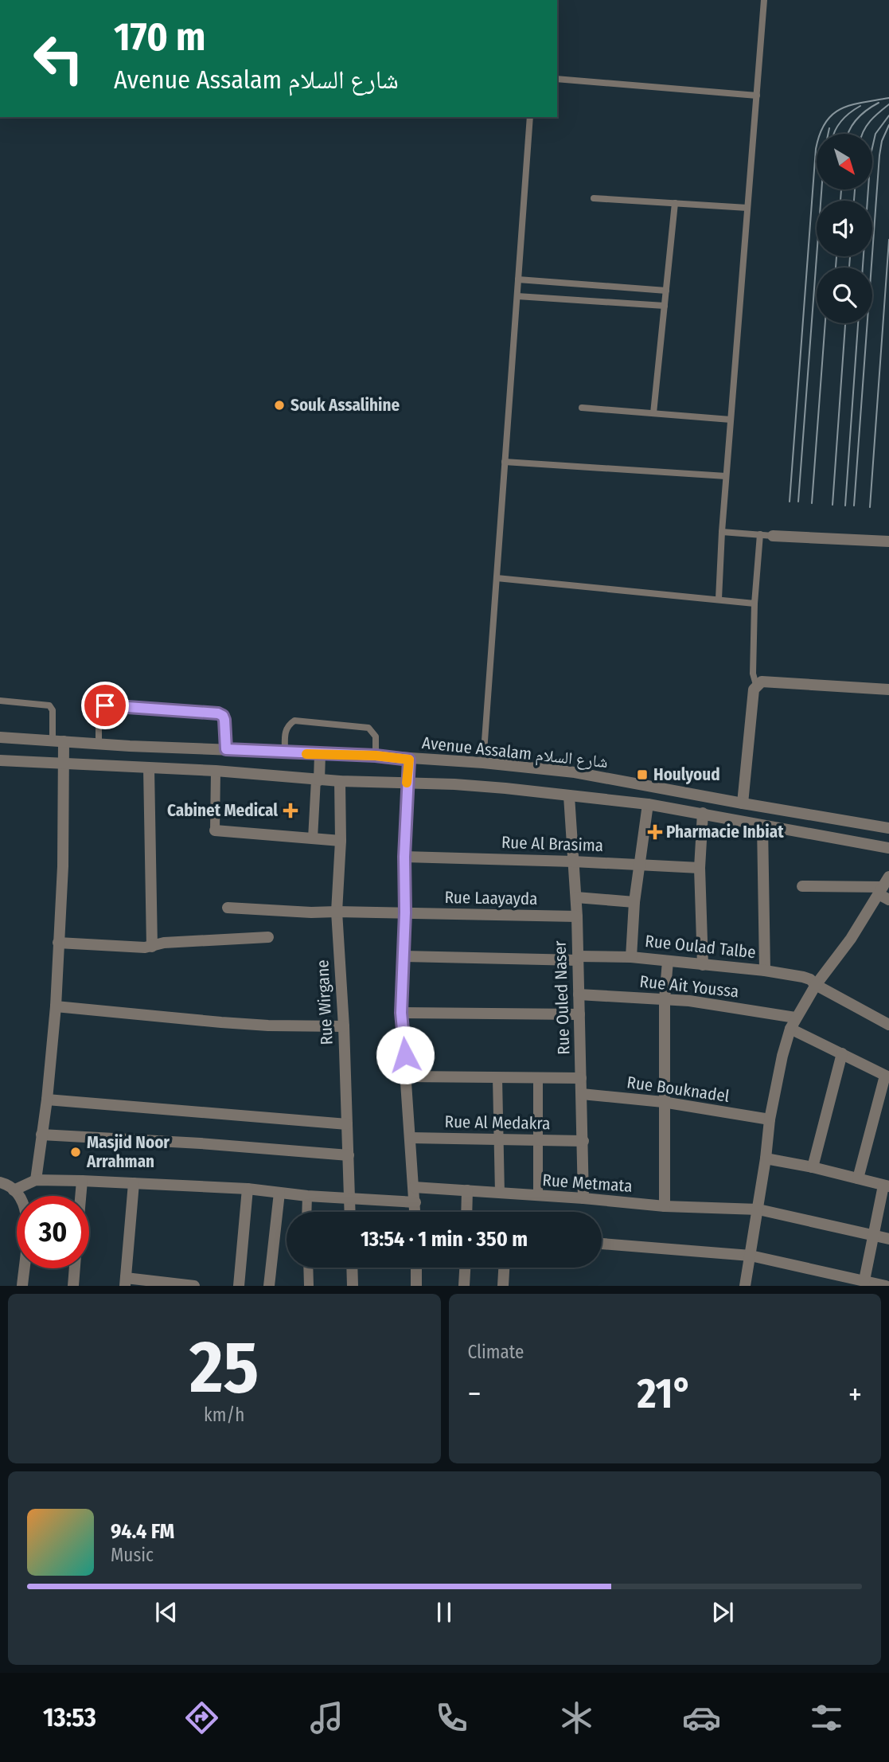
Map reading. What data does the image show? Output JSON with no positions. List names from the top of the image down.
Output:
{
  "streets": {
    "street": [
      "Avenue Assalam شارع السلام",
      "Rue Al Brasima",
      "Rue Laayayda",
      "Rue Oulad Talbe",
      "Rue Ait Youssa",
      "Rue Ouled Naser",
      "Rue Wirgane",
      "Rue Bouknadel",
      "Rue Al Medakra",
      "Rue Metmata"
    ]
  },
  "crossings": [
    ["Rue Al Brasima", "Rue Ouled Naser"],
    ["Rue Laayayda", "Rue Ouled Naser"],
    ["Rue Laayayda", "Rue Wirgane"],
    ["Rue Oulad Talbe", "Rue Ouled Naser"],
    ["Rue Ait Youssa", "Rue Ouled Naser"],
    ["Rue Ouled Naser", "Rue Bouknadel"],
    ["Rue Ouled Naser", "Rue Al Medakra"],
    ["Rue Ouled Naser", "Rue Metmata"]
  ],
  "places": {
    "other": ["Souk Assalihine", "Masjid Noor Arrahman"],
    "transit": ["Houlyoud"],
    "health": ["Cabinet Medical", "Pharmacie Inbiat"]
  },
  "north": "bottom right",
  "page": {
    "turn": ["170 m", "Avenue Assalam شارع السلام"],
    "limit": "30",
    "trip": "13:54 · 1 min · 350 m",
    "tile": [
      ["25", "km/h"],
      "Climate"
    ],
    "heat": ["−", "21°", "+"],
    "song": ["94.4 FM", "Music"],
    "tabs": "13:53"
  }
}
